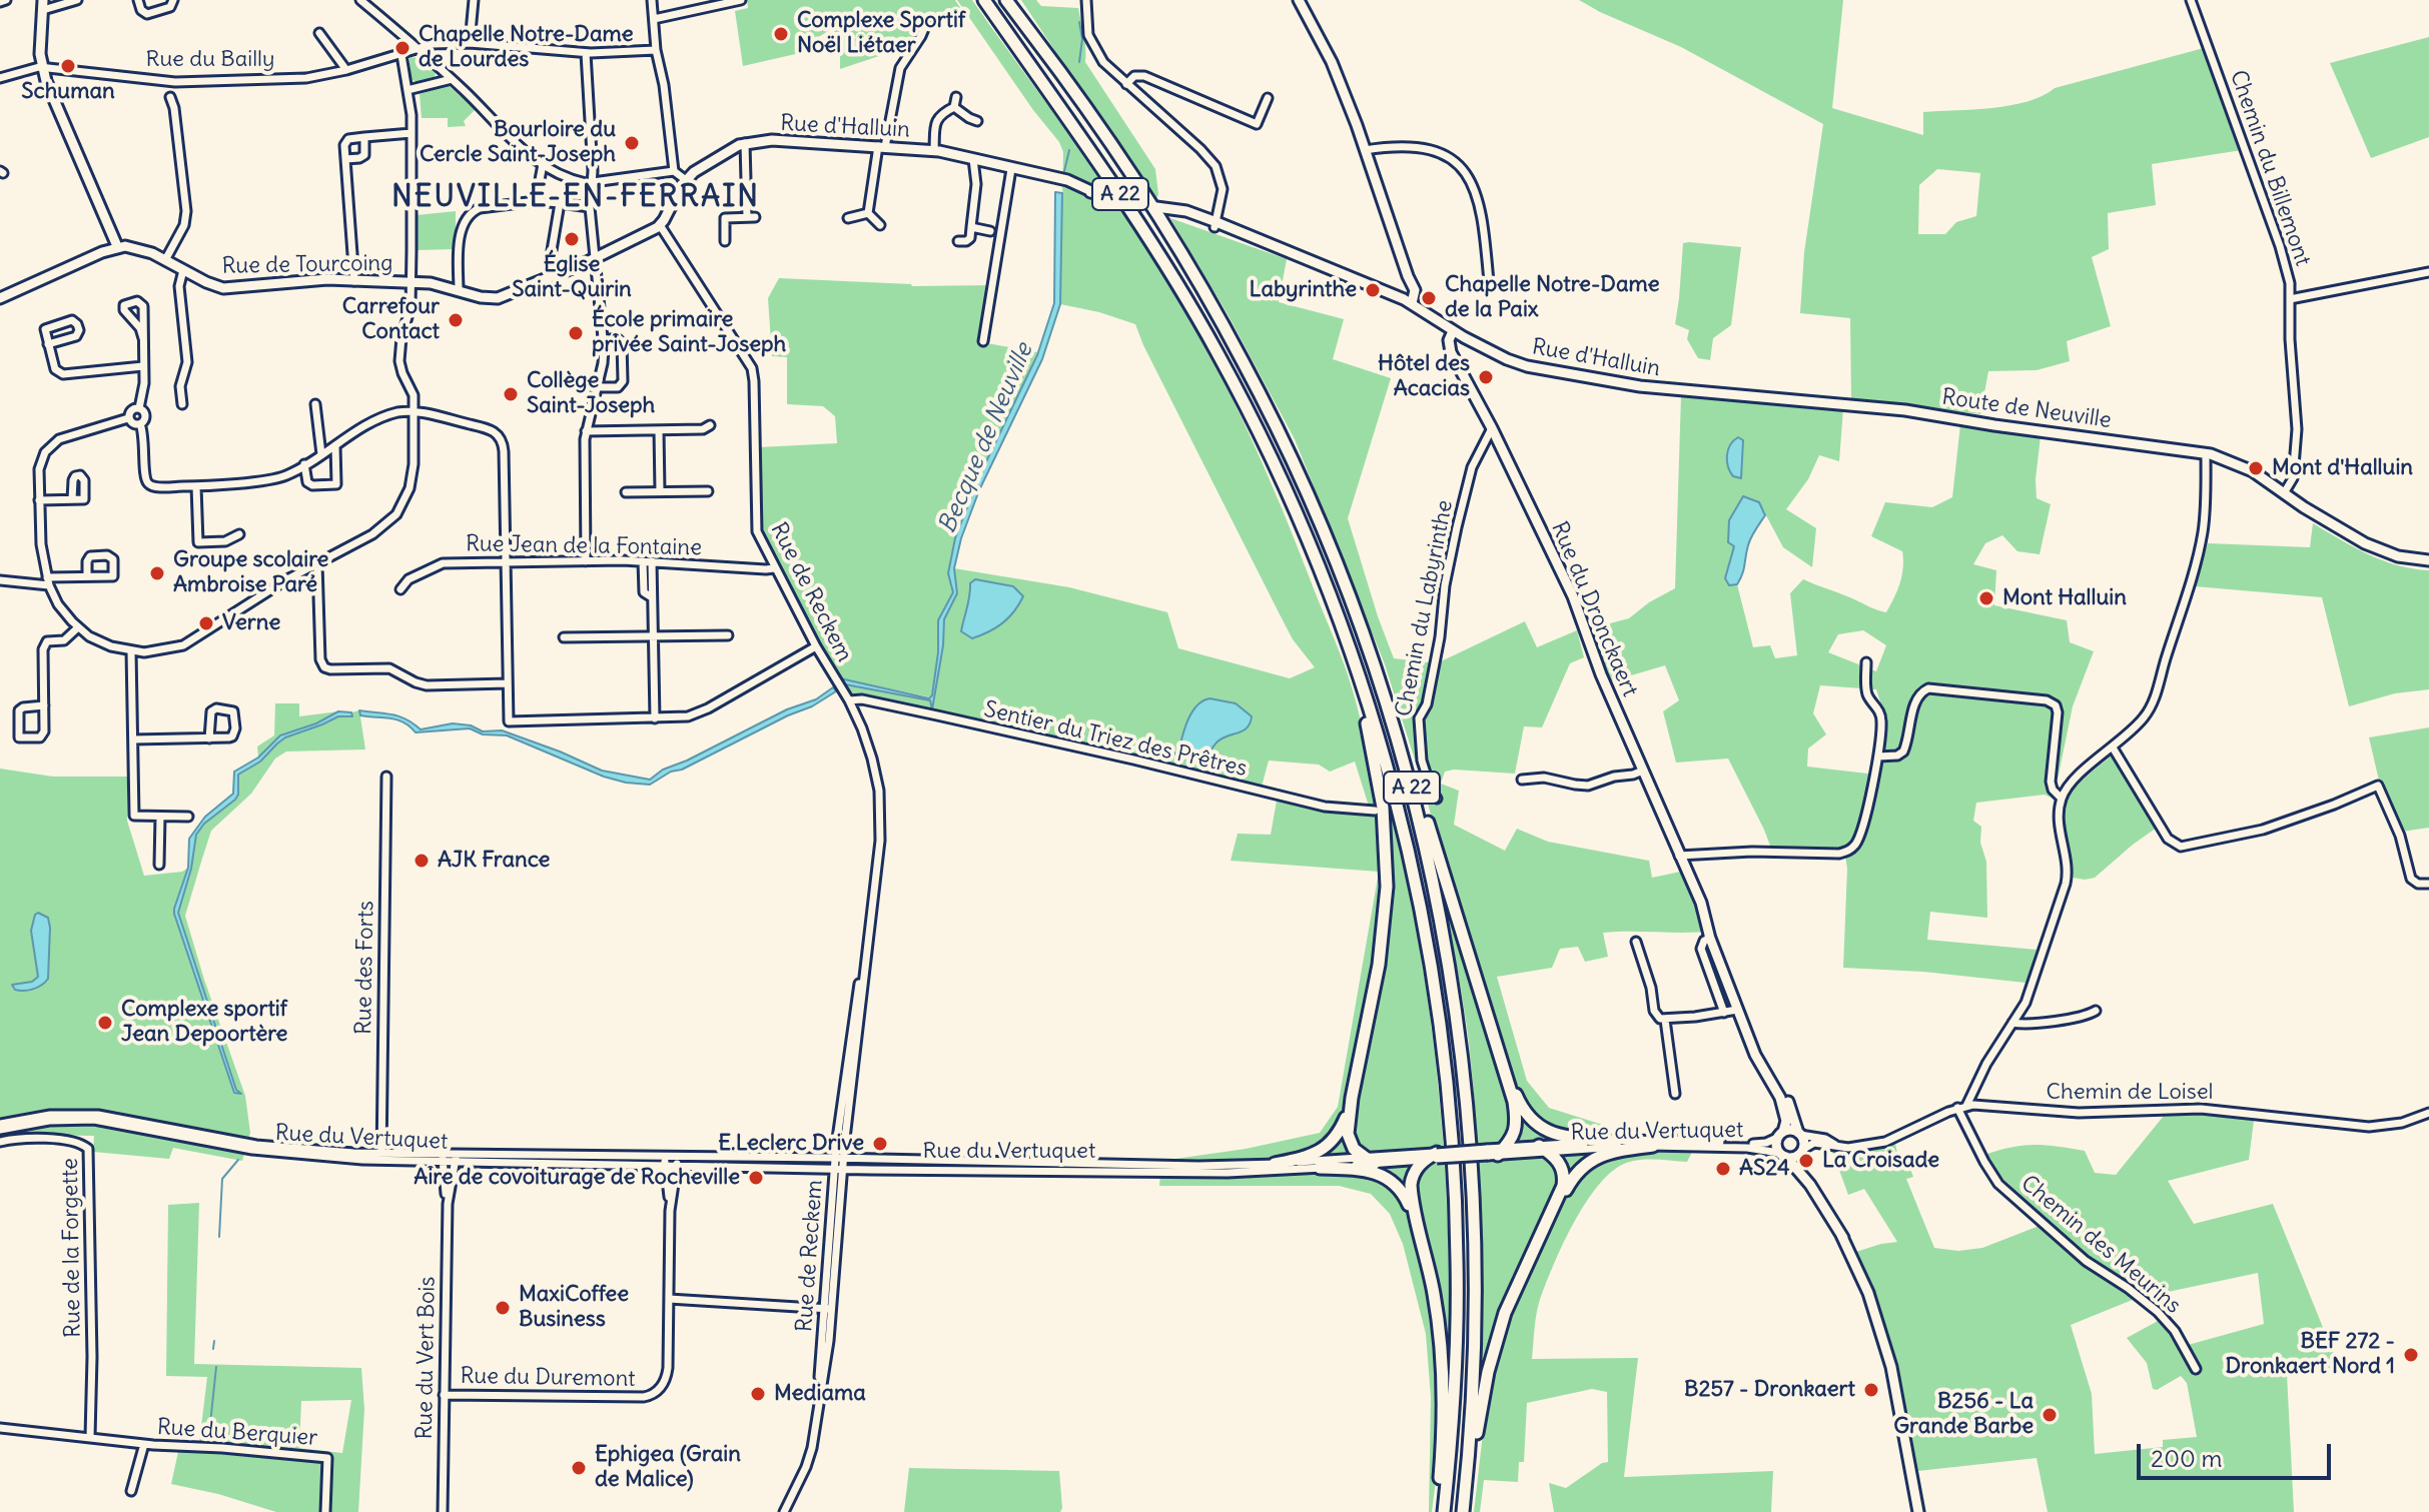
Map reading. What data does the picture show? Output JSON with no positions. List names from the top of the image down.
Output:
{
  "streets": {
    "highway": ["A 22"],
    "main road": [
      "Rue d'Halluin",
      "Rue de Tourcoing",
      "Route de Neuville",
      "Rue du Dronckaert"
    ],
    "street": [
      "Rue du Bailly",
      "Chemin du Billemont",
      "Rue Jean de la Fontaine",
      "Rue de Reckem",
      "Chemin du Labyrinthe",
      "Sentier du Triez des Prêtres",
      "Rue des Forts",
      "Chemin de Loisel",
      "Rue du Vertuquet",
      "Chemin des Meurins",
      "Rue de la Forgette",
      "Rue du Vert Bois",
      "Rue du Duremont",
      "Rue du Berquier"
    ]
  },
  "crossings": [
    ["Rue d'Halluin", "Route de Neuville"],
    ["Rue d'Halluin", "Rue du Dronckaert"],
    ["Chemin du Billemont", "Route de Neuville"],
    ["Rue de Tourcoing", "Rue de Reckem"],
    ["Rue Jean de la Fontaine", "Rue de Reckem"],
    ["Rue de Reckem", "Sentier du Triez des Prêtres"],
    ["Rue de Reckem", "Rue du Vertuquet"],
    ["Chemin du Labyrinthe", "Rue du Dronckaert"],
    ["Rue du Dronckaert", "Chemin de Loisel"],
    ["Rue du Dronckaert", "Rue du Vertuquet"],
    ["Rue des Forts", "Rue du Vertuquet"],
    ["Chemin de Loisel", "Rue du Vertuquet"],
    ["Chemin de Loisel", "Chemin des Meurins"],
    ["Rue du Vertuquet", "Rue du Vert Bois"],
    ["Rue du Vertuquet", "Rue du Duremont"],
    ["Rue de la Forgette", "Rue du Berquier"],
    ["Rue du Vert Bois", "Rue du Duremont"]
  ],
  "districts": ["NEUVILLE-EN-FERRAIN"],
  "water": ["Becque de Neuville"],
  "places": [
    "Complexe Sportif Noël Liétaer",
    "Chapelle Notre-Dame de Lourdes",
    "Schuman",
    "Bourloire du Cercle Saint-Joseph",
    "Église Saint-Quirin",
    "Labyrinthe",
    "Chapelle Notre-Dame de la Paix",
    "Carrefour Contact",
    "École primaire privée Saint-Joseph",
    "Hôtel des Acacias",
    "Collège Saint-Joseph",
    "Mont d'Halluin",
    "Groupe scolaire Ambroise Paré",
    "Mont Halluin",
    "Verne",
    "AJK France",
    "Complexe sportif Jean Depoortère",
    "E.Leclerc Drive",
    "La Croisade",
    "AS24",
    "Aire de covoiturage de Rocheville",
    "MaxiCoffee Business",
    "BEF 272 - Dronkaert Nord 1",
    "B257 - Dronkaert",
    "Mediama",
    "B256 - La Grande Barbe",
    "Ephigea (Grain de Malice)"
  ],
  "scale_bar": "200 m"
}
